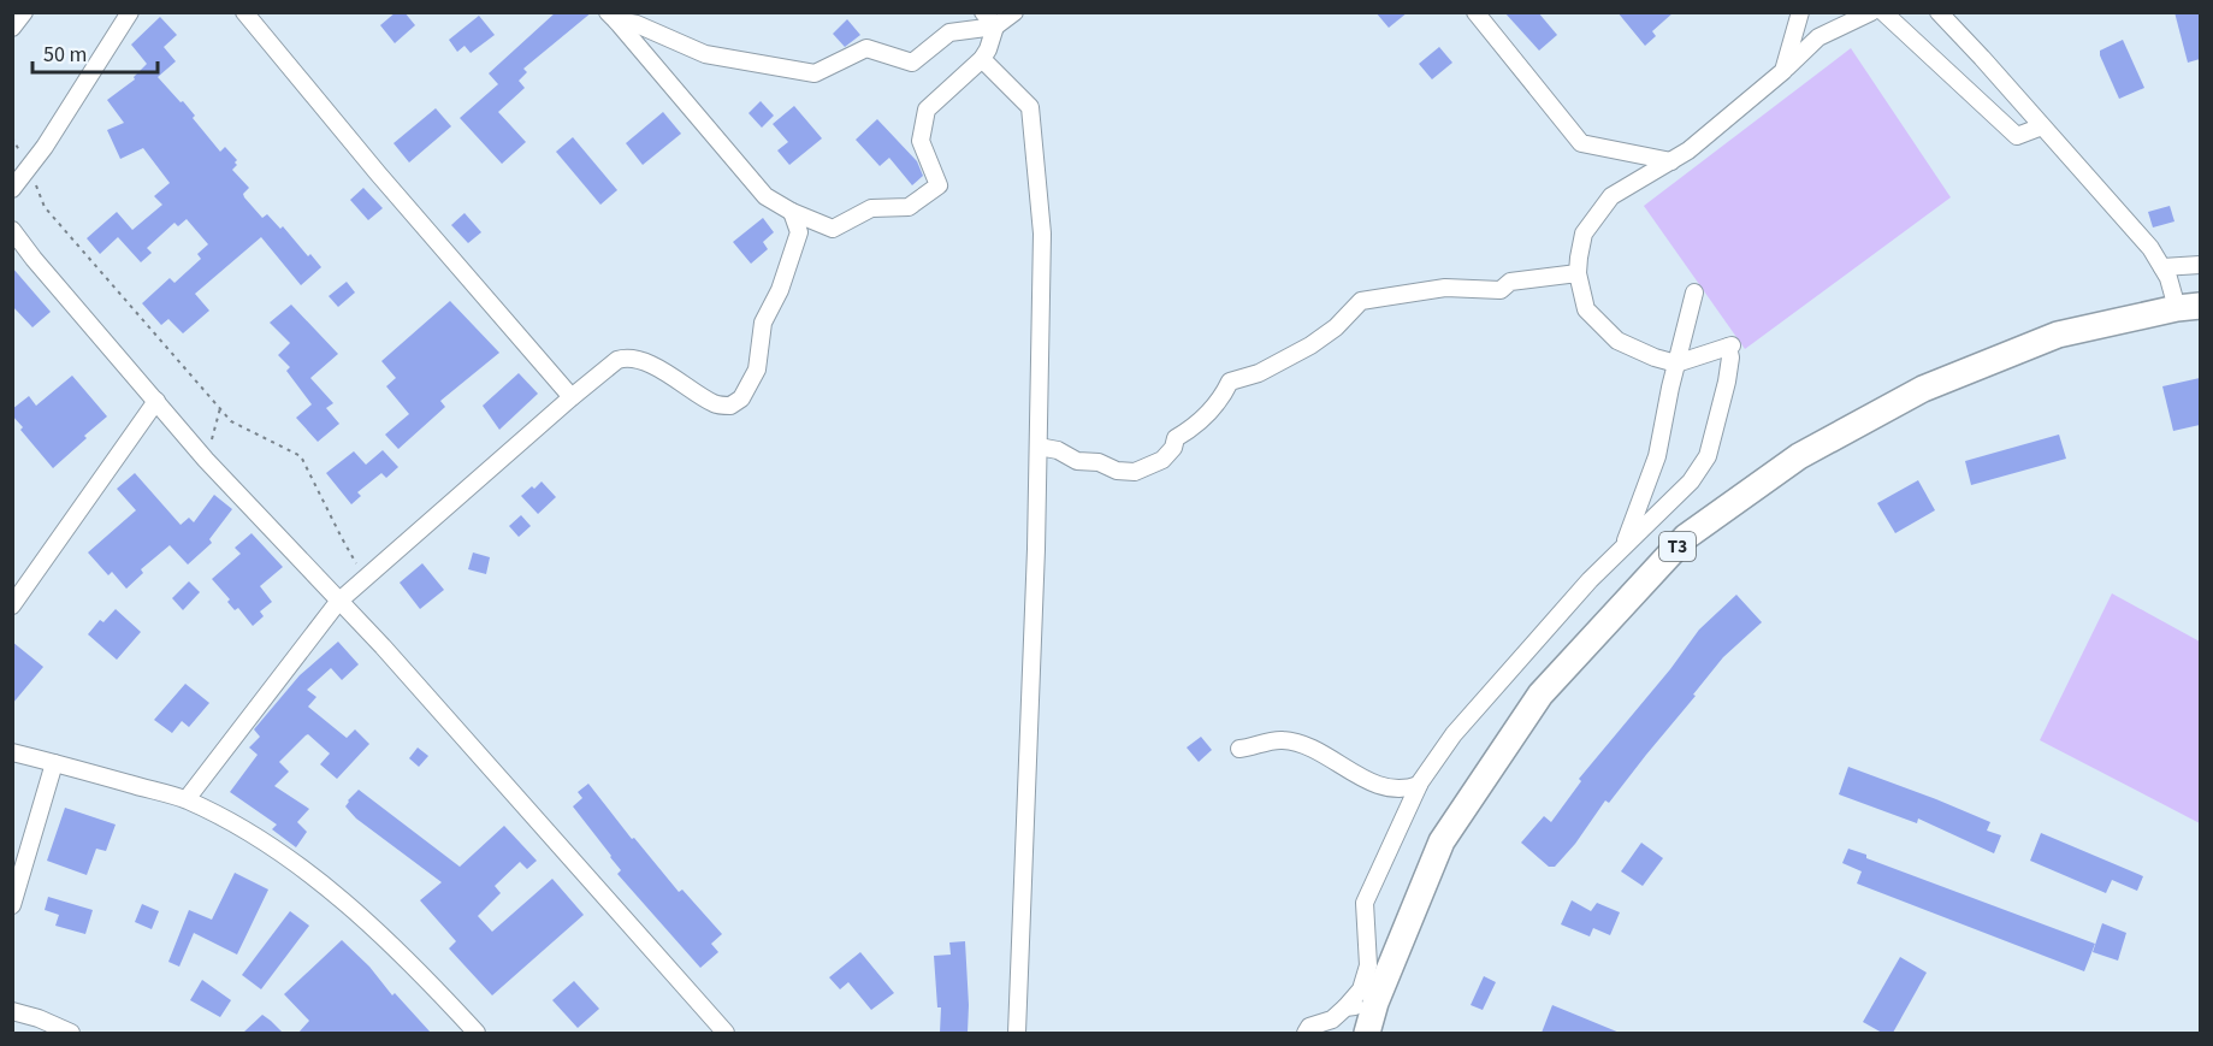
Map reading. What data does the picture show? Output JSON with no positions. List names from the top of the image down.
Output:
{
  "streets": {
    "highway": ["T3"]
  },
  "scale_bar": "50 m"
}
